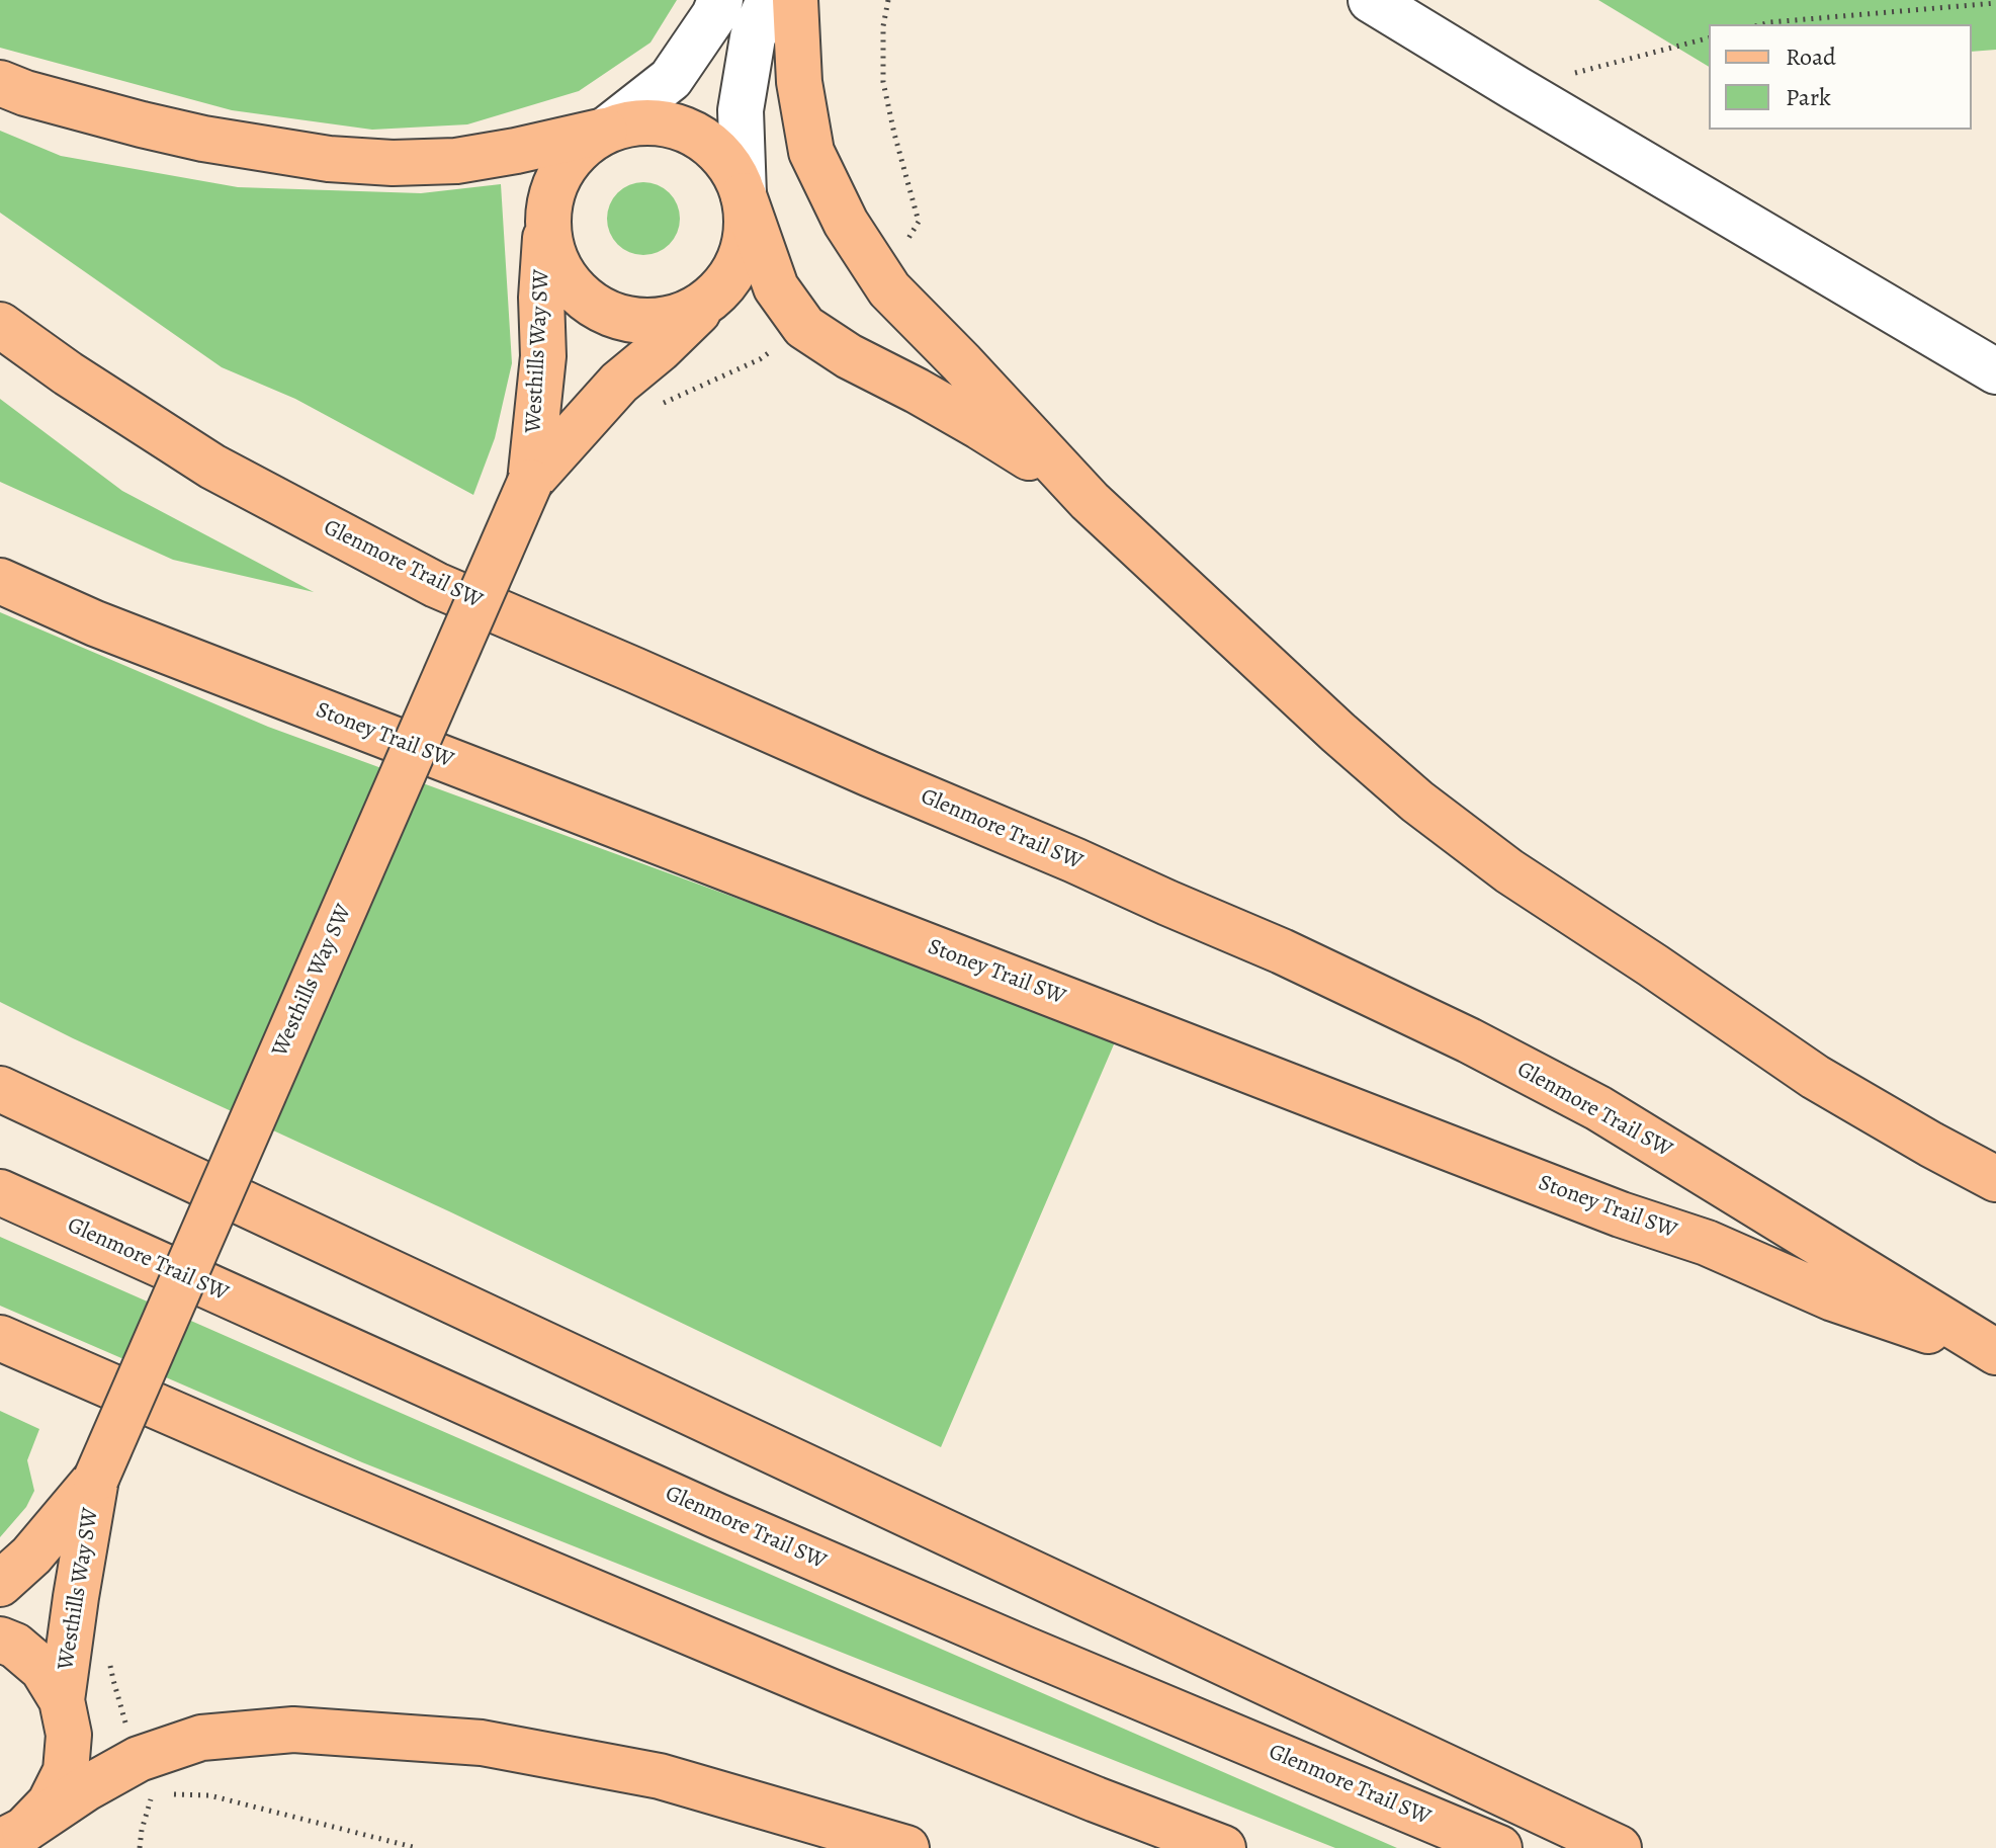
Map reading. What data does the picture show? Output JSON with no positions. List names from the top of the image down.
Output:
{
  "streets": {
    "main road": ["Westhills Way SW", "Glenmore Trail SW", "Stoney Trail SW"]
  },
  "crossings": [
    ["Glenmore Trail SW", "Stoney Trail SW"]
  ],
  "legend": ["Road", "Park"]
}
